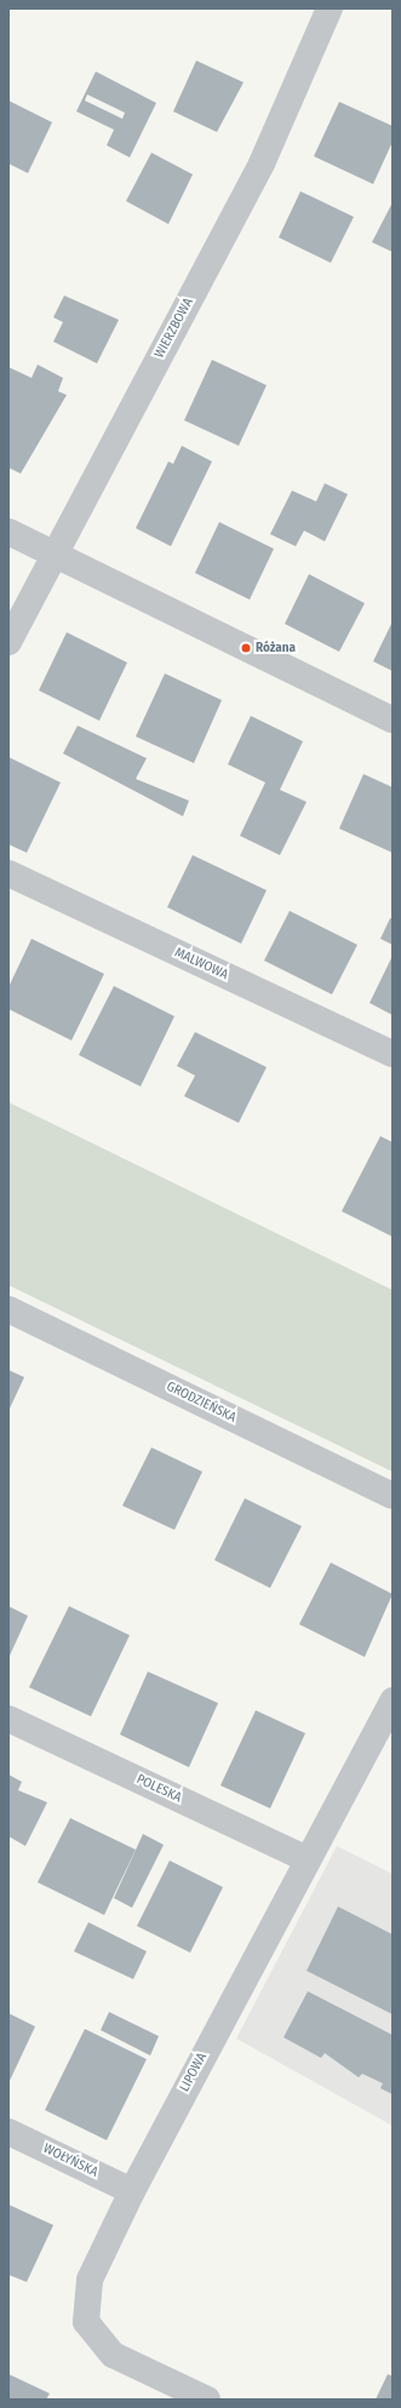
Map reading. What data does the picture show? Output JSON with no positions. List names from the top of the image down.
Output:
{
  "streets": {
    "street": [
      "WIERZBOWA",
      "MALWOWA",
      "GRODZIEŃSKA",
      "POLESKA",
      "LIPOWA",
      "WOŁYŃSKA"
    ]
  },
  "crossings": [
    ["POLESKA", "LIPOWA"],
    ["LIPOWA", "WOŁYŃSKA"]
  ],
  "places": ["Różana"]
}
